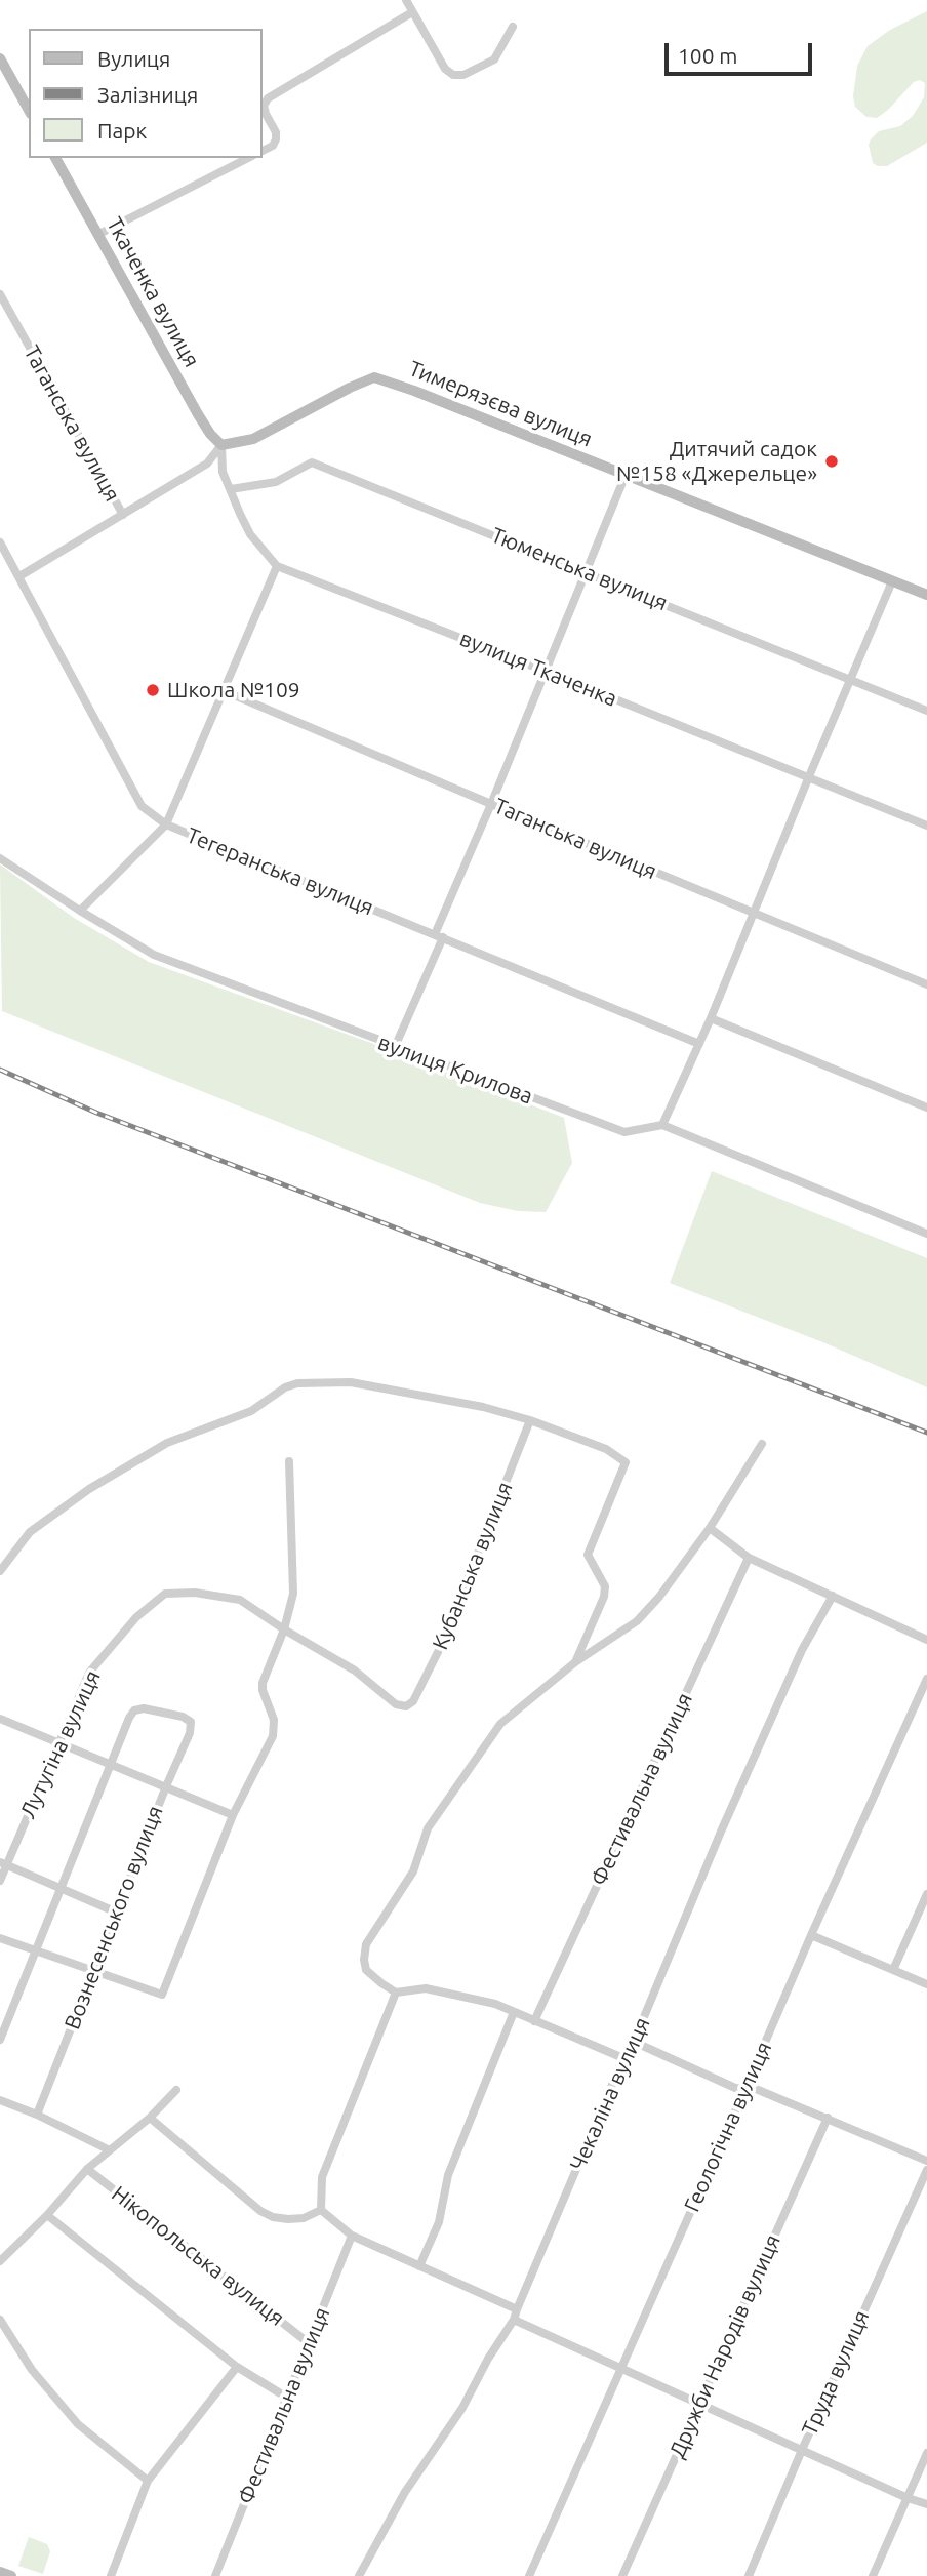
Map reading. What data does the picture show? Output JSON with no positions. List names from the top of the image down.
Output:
{
  "streets": {
    "street": [
      "Ткаченка вулиця",
      "Тимерязєва вулиця",
      "Таганська вулиця",
      "Тюменська вулиця",
      "вулиця Ткаченка",
      "Тегеранська вулиця",
      "вулиця Крилова",
      "Кубанська вулиця",
      "Лутугіна вулиця",
      "Фестивальна вулиця",
      "Вознесенського вулиця",
      "Чекаліна вулиця",
      "Геологічна вулиця",
      "Нікопольська вулиця",
      "Дружби Народів вулиця",
      "Труда вулиця"
    ]
  },
  "crossings": [
    ["Ткаченка вулиця", "Тимерязєва вулиця"],
    ["Ткаченка вулиця", "вулиця Ткаченка"],
    ["Тимерязєва вулиця", "вулиця Ткаченка"],
    ["Тюменська вулиця", "вулиця Ткаченка"],
    ["Кубанська вулиця", "Лутугіна вулиця"],
    ["Фестивальна вулиця", "Нікопольська вулиця"]
  ],
  "places": ["Дитячий садок №158 «Джерельце»", "Школа №109"],
  "legend": ["Вулиця", "Залізниця", "Парк"],
  "scale_bar": "100 m"
}
